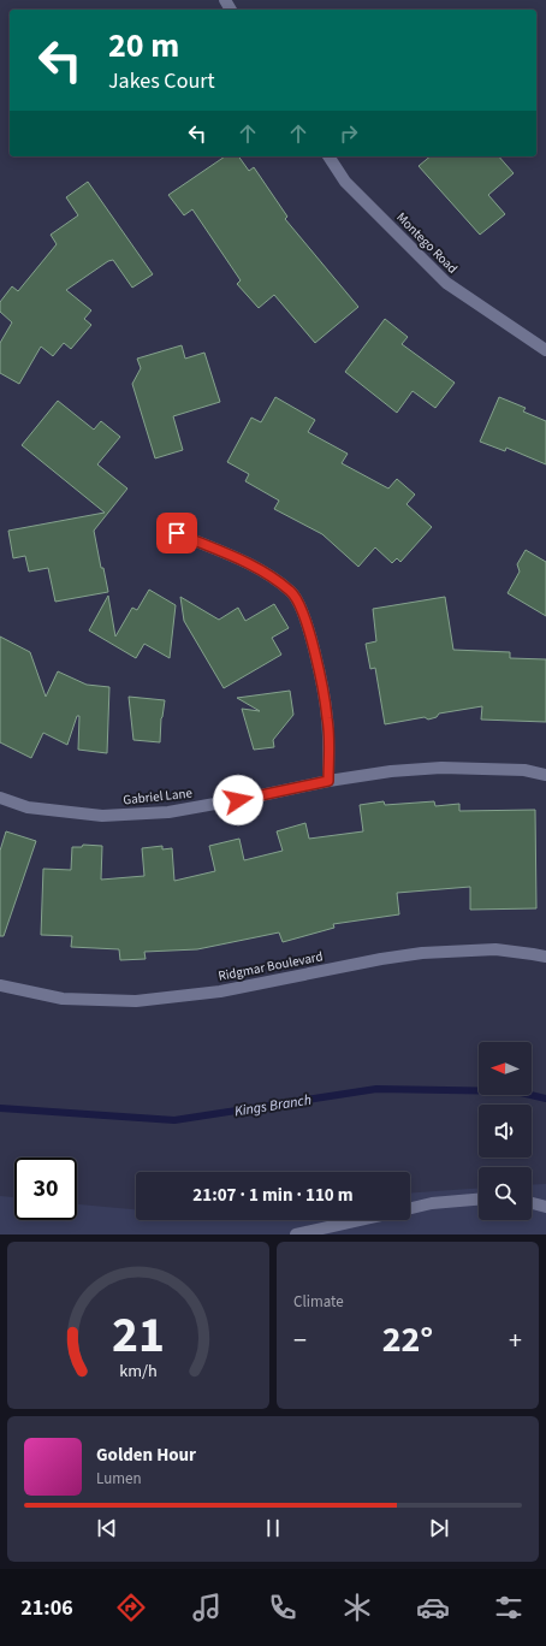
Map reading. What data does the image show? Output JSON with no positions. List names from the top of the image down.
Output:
{
  "streets": {
    "street": ["Montego Road", "Gabriel Lane", "Ridgmar Boulevard"]
  },
  "water": ["Kings Branch"],
  "north": "left",
  "page": {
    "turn": ["20 m", "Jakes Court"],
    "limit": "30",
    "trip": "21:07 · 1 min · 110 m",
    "tile": "Climate",
    "heat": ["−", "22°", "+"],
    "song": ["Golden Hour", "Lumen"],
    "tabs": "21:06",
    "gauge": ["21", "km/h"]
  }
}
